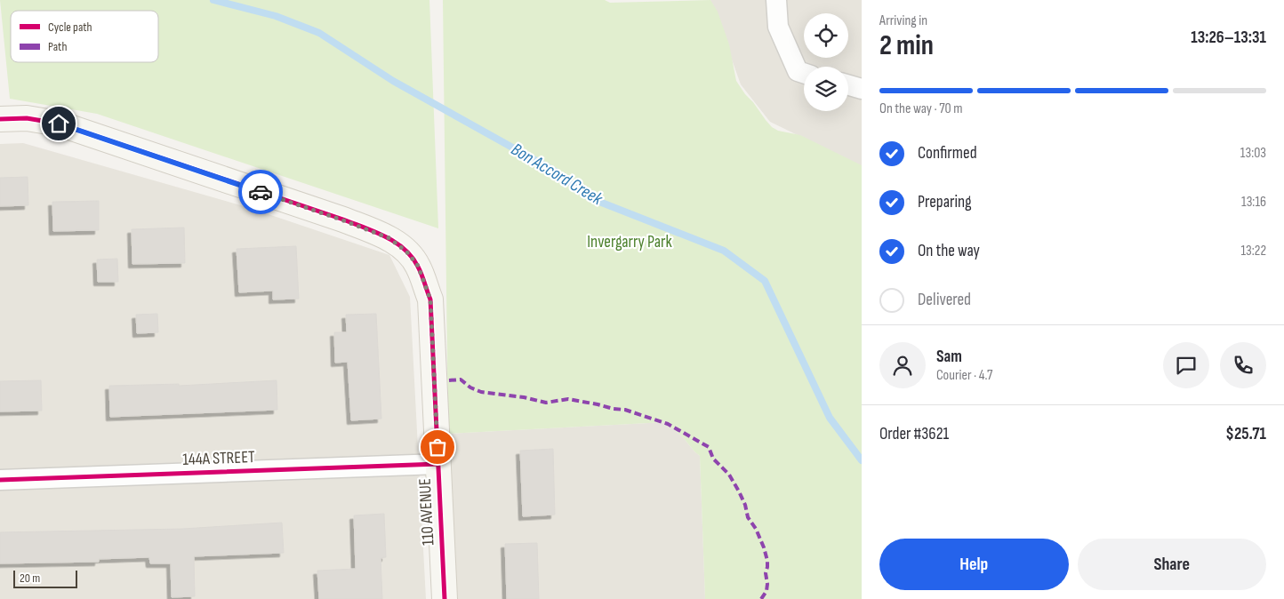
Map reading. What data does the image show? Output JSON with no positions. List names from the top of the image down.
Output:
{
  "streets": {
    "street": ["144A STREET", "110 AVENUE"]
  },
  "crossings": [
    ["144A STREET", "110 AVENUE"]
  ],
  "water": ["Bon Accord Creek"],
  "parks": ["Invergarry Park"],
  "legend": ["Cycle path", "Path"],
  "scale_bar": "20 m",
  "page": {
    "heading": ["2 min", "Arriving in", "13:26–13:31"],
    "panel": [
      "Sam",
      "Courier · 4.7",
      "Order #3621",
      "$25.71"
    ],
    "bar": "On the way · 70 m",
    "list": [
      ["Confirmed", "13:03"],
      ["Preparing", "13:16"],
      ["On the way", "13:22"],
      "Delivered"
    ],
    "buttons": ["Help", "Share"],
    "scale": "20 m"
  }
}
